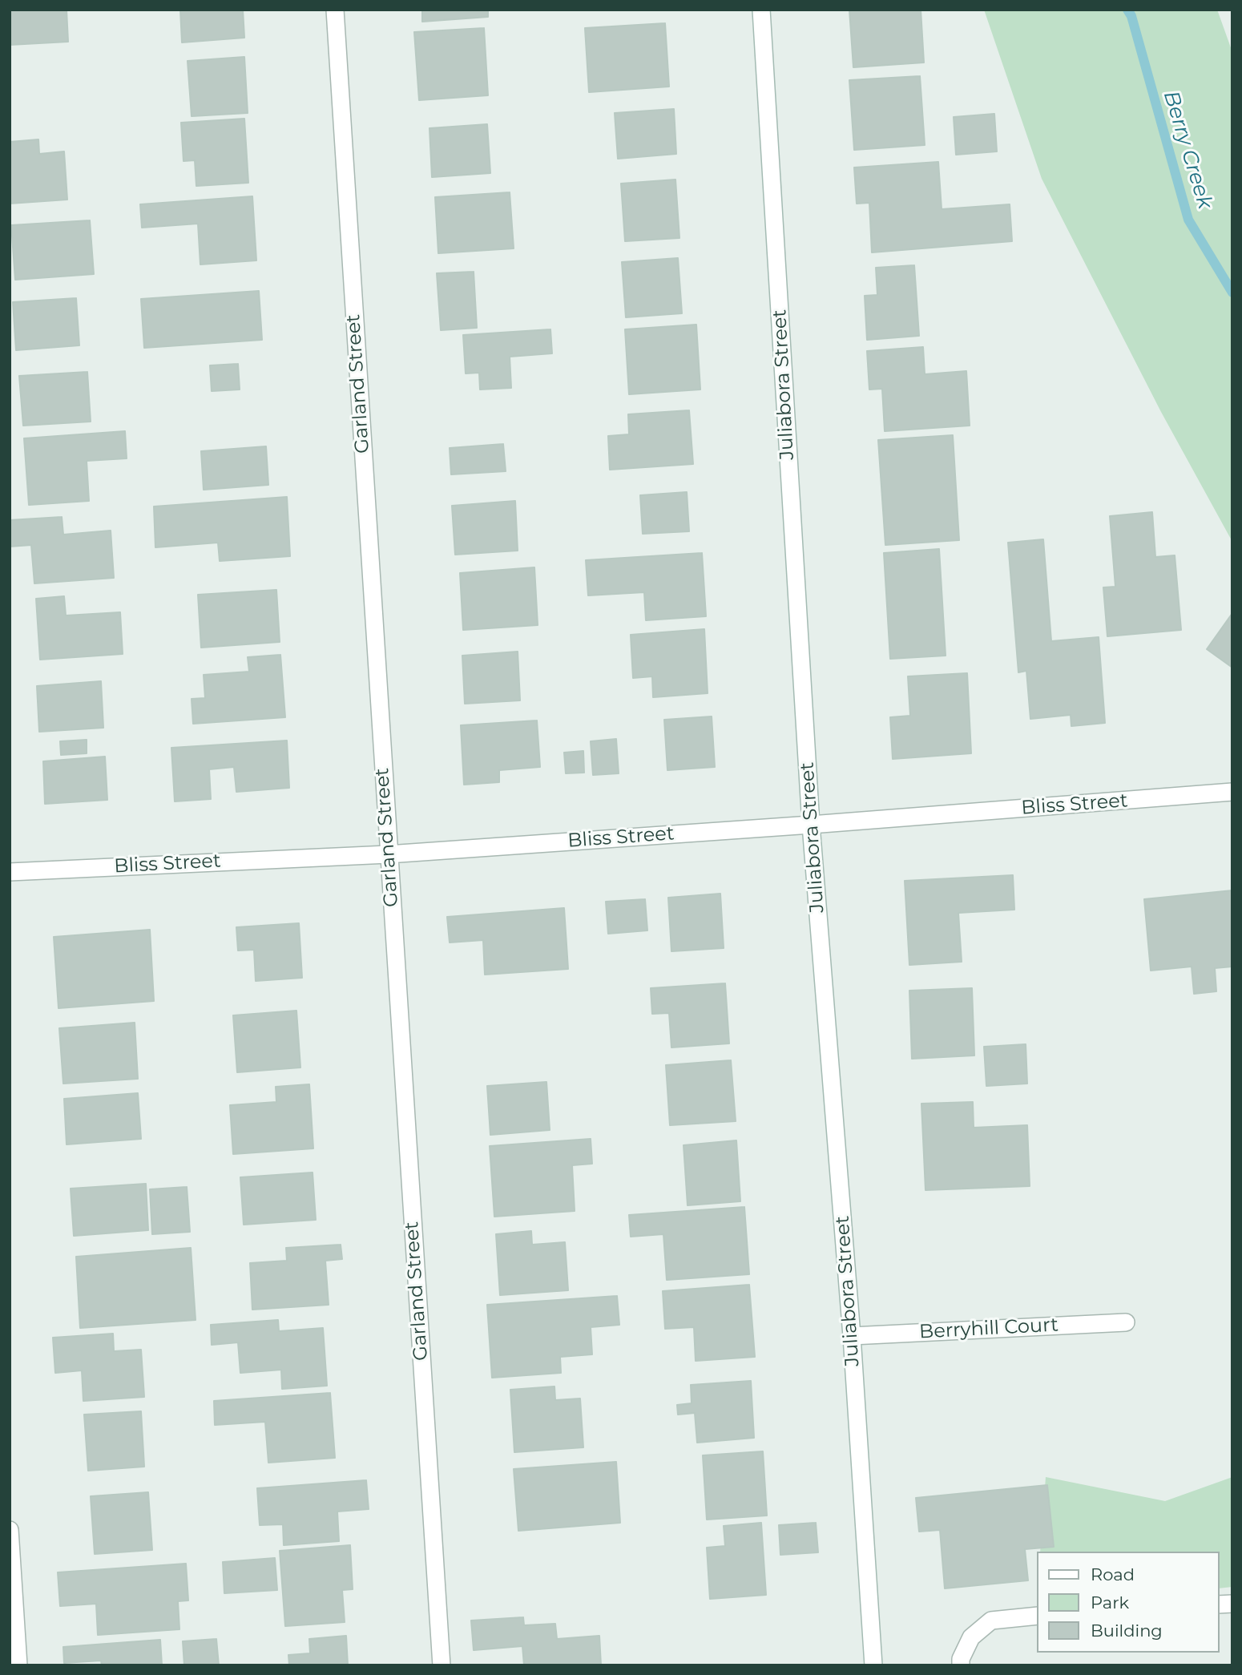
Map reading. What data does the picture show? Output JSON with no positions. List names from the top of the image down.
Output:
{
  "streets": {
    "street": [
      "Garland Street",
      "Juliabora Street",
      "Bliss Street",
      "Berryhill Court"
    ]
  },
  "crossings": [
    ["Garland Street", "Bliss Street"],
    ["Juliabora Street", "Bliss Street"],
    ["Juliabora Street", "Berryhill Court"]
  ],
  "water": ["Berry Creek"],
  "legend": ["Road", "Park", "Building"]
}
